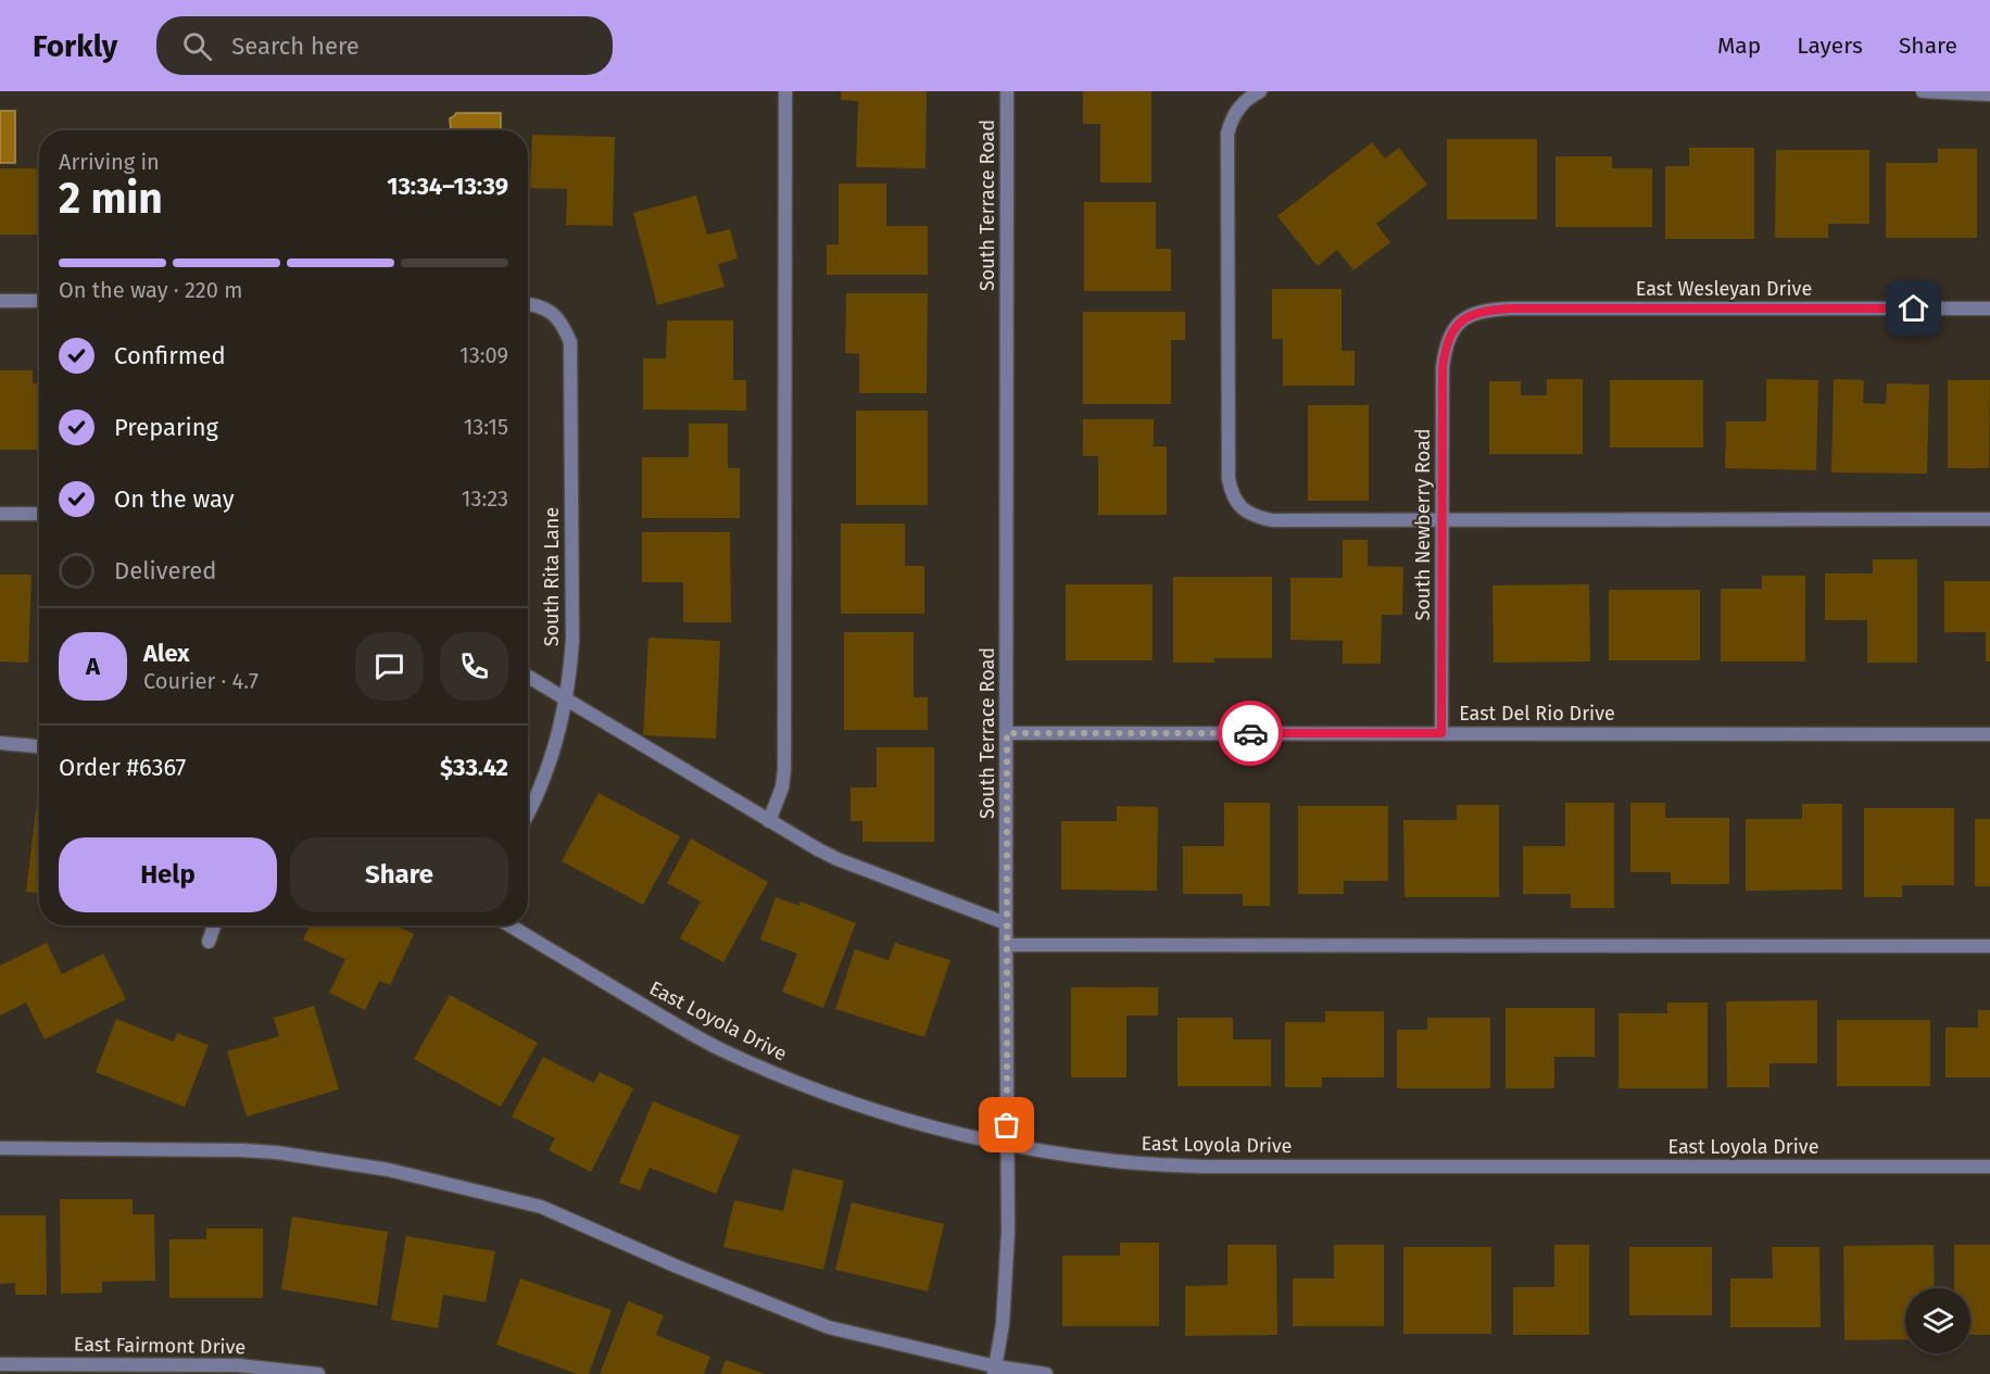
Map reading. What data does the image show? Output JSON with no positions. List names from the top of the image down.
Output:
{
  "streets": {
    "street": [
      "South Terrace Road",
      "East Wesleyan Drive",
      "South Newberry Road",
      "South Rita Lane",
      "East Del Rio Drive",
      "East Loyola Drive",
      "East Fairmont Drive"
    ]
  },
  "crossings": [
    ["South Terrace Road", "East Del Rio Drive"],
    ["South Terrace Road", "East Loyola Drive"],
    ["East Wesleyan Drive", "South Newberry Road"],
    ["South Newberry Road", "East Del Rio Drive"]
  ],
  "page": {
    "header": "Forkly",
    "search": "Search here",
    "nav": ["Map", "Layers", "Share"],
    "heading": ["2 min", "Arriving in", "13:34–13:39"],
    "panel": [
      "Alex",
      "Courier · 4.7",
      "Order #6367",
      "$33.42"
    ],
    "bar": "On the way · 220 m",
    "list": [
      ["Confirmed", "13:09"],
      ["Preparing", "13:15"],
      ["On the way", "13:23"],
      "Delivered"
    ],
    "round": "A",
    "buttons": ["Help", "Share"]
  }
}
